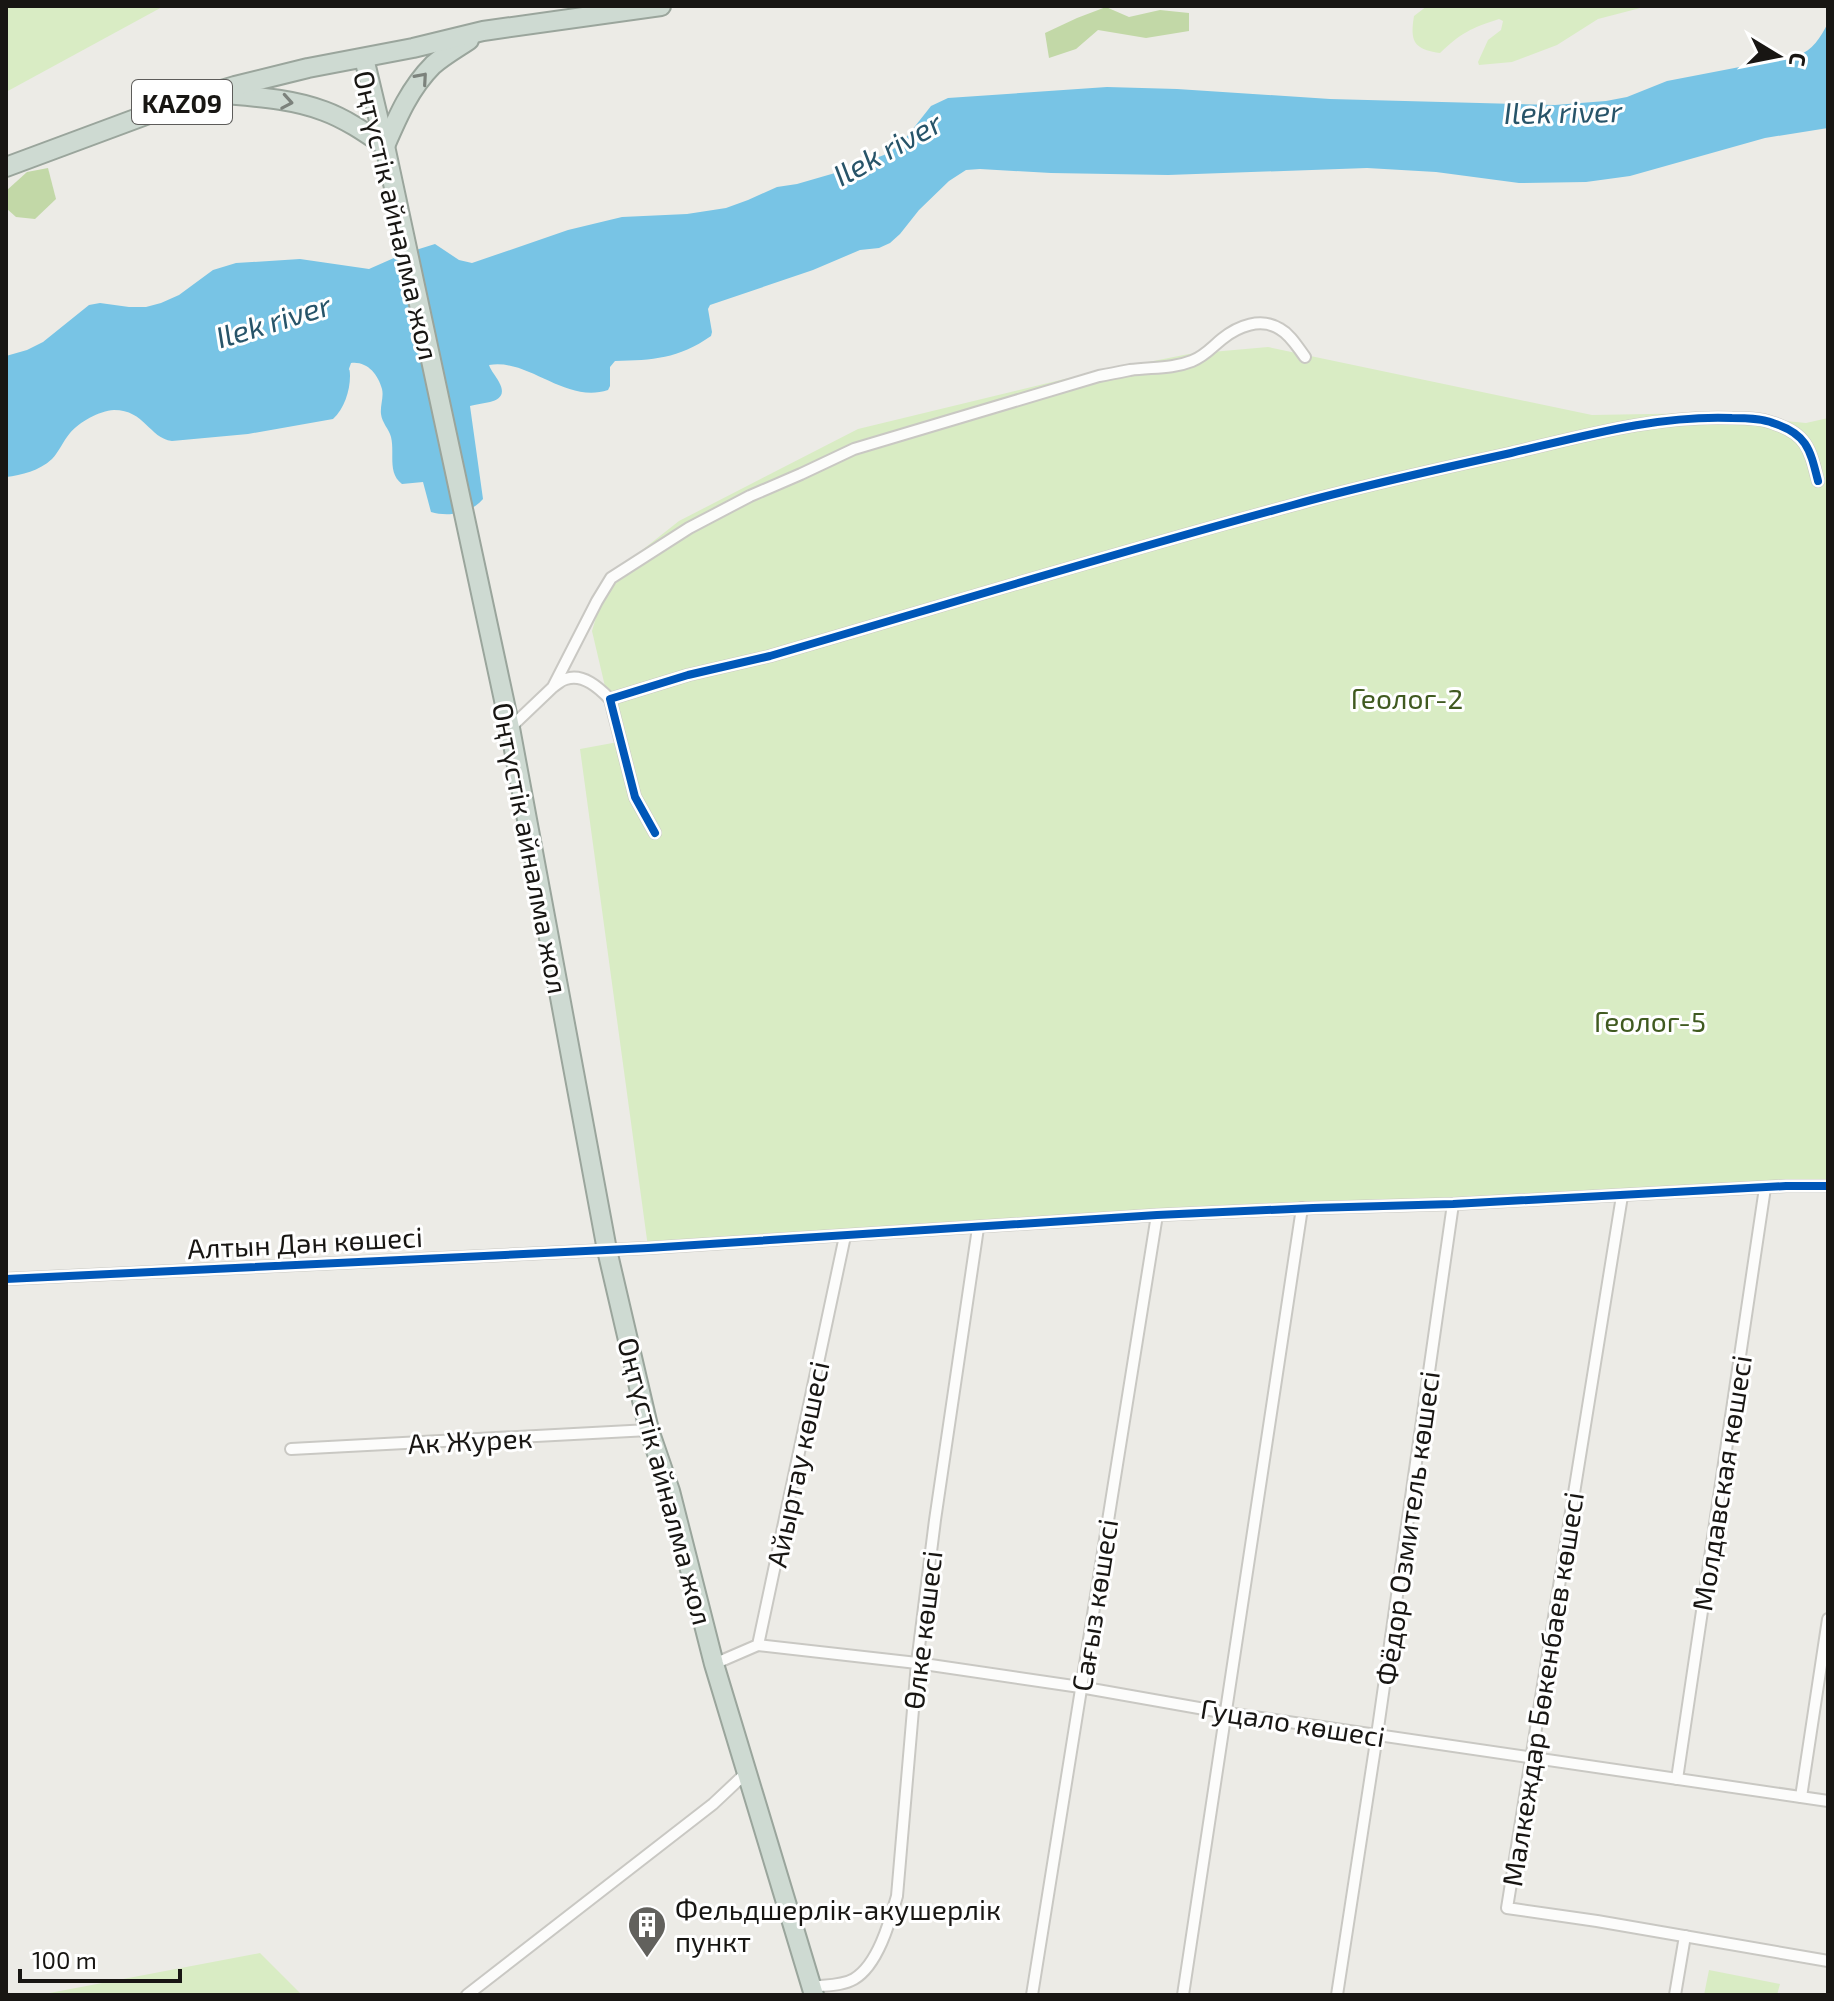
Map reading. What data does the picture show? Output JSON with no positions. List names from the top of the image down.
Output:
{
  "streets": {
    "highway": ["KAZ09", "Оңтүстік айналма жол"],
    "street": [
      "Алтын Дән көшесі",
      "Ак Журек",
      "Айыртау көшесі",
      "Молдавская көшесі",
      "Фёдор Озмитель көшесі",
      "Сағыз көшесі",
      "Өлке көшесі",
      "Малкеждар Бөкенбаев көшесі",
      "Гуцало көшесі"
    ]
  },
  "crossings": [
    ["KAZ09", "Оңтүстік айналма жол"],
    ["Оңтүстік айналма жол", "Алтын Дән көшесі"],
    ["Оңтүстік айналма жол", "Ак Журек"],
    ["Оңтүстік айналма жол", "Өлке көшесі"],
    ["Алтын Дән көшесі", "Айыртау көшесі"],
    ["Алтын Дән көшесі", "Молдавская көшесі"],
    ["Алтын Дән көшесі", "Фёдор Озмитель көшесі"],
    ["Алтын Дән көшесі", "Сағыз көшесі"],
    ["Алтын Дән көшесі", "Өлке көшесі"],
    ["Алтын Дән көшесі", "Малкеждар Бөкенбаев көшесі"],
    ["Айыртау көшесі", "Гуцало көшесі"],
    ["Молдавская көшесі", "Гуцало көшесі"],
    ["Фёдор Озмитель көшесі", "Гуцало көшесі"],
    ["Сағыз көшесі", "Гуцало көшесі"],
    ["Өлке көшесі", "Гуцало көшесі"],
    ["Малкеждар Бөкенбаев көшесі", "Гуцало көшесі"]
  ],
  "water": ["Ilek river"],
  "parks": ["Геолог-2", "Геолог-5"],
  "places": {
    "building": ["Фельдшерлік-акушерлік пункт"]
  },
  "scale_bar": "100 m",
  "north": "right"
}
